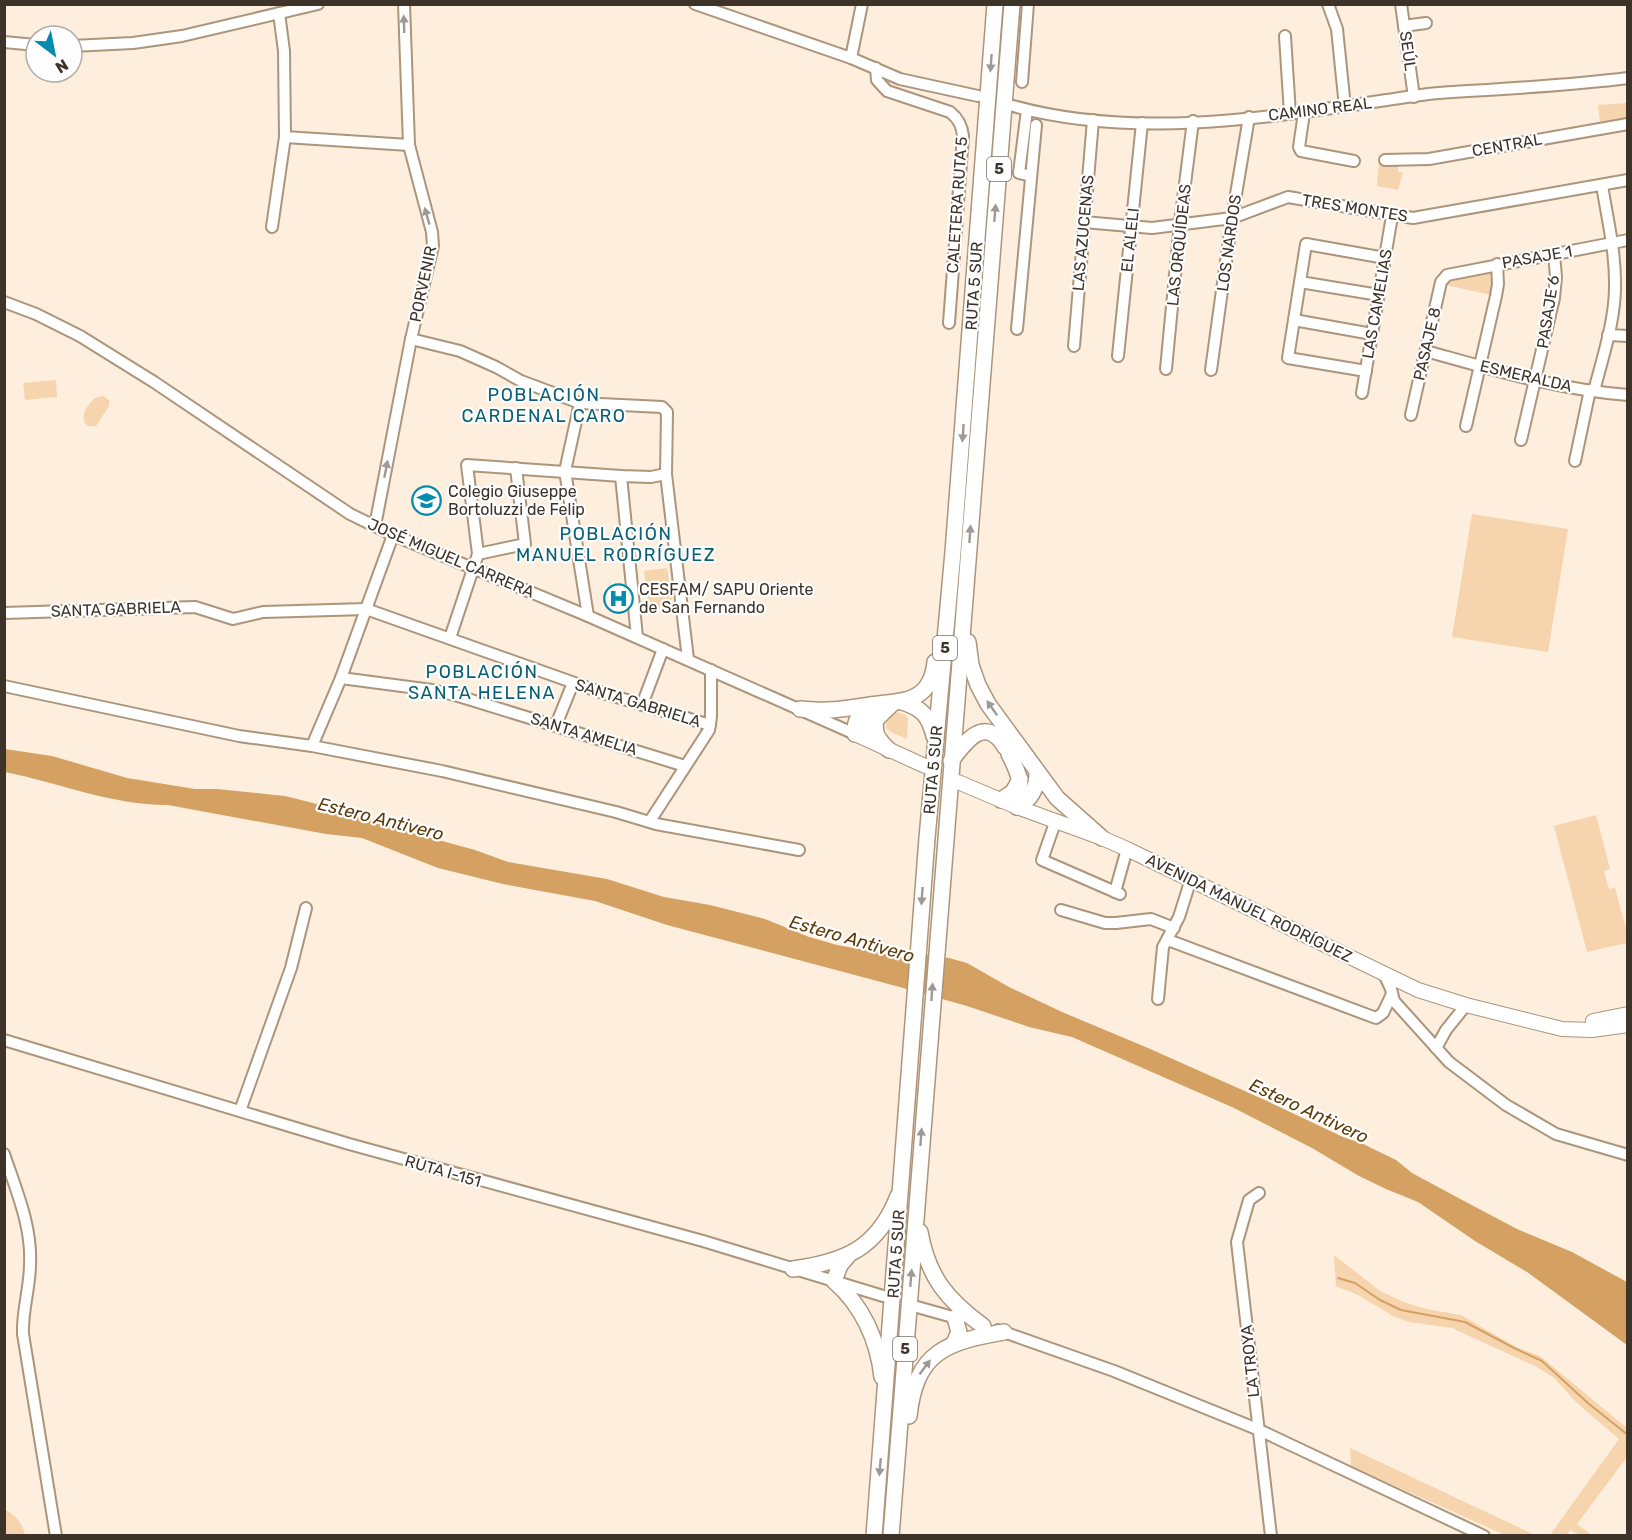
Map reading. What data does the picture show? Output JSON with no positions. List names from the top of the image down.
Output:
{
  "streets": {
    "highway": ["5", "RUTA 5 SUR"],
    "main road": ["JOSÉ MIGUEL CARRERA", "AVENIDA MANUEL RODRÍGUEZ"],
    "street": [
      "SEÚL",
      "CAMINO REAL",
      "CENTRAL",
      "CALETERA RUTA 5",
      "TRES MONTES",
      "LAS AZUCENAS",
      "EL ALELI",
      "LOS NARDOS",
      "LAS ORQUÍDEAS",
      "PASAJE 1",
      "PORVENIR",
      "LAS CAMELIAS",
      "PASAJE 6",
      "PASAJE 8",
      "ESMERALDA",
      "SANTA GABRIELA",
      "SANTA AMELIA",
      "RUTA I-151",
      "LA TROYA"
    ]
  },
  "crossings": [
    ["SEÚL", "CAMINO REAL"],
    ["CAMINO REAL", "LAS AZUCENAS"],
    ["CAMINO REAL", "EL ALELI"],
    ["CAMINO REAL", "LOS NARDOS"],
    ["CAMINO REAL", "LAS ORQUÍDEAS"],
    ["TRES MONTES", "LAS AZUCENAS"],
    ["TRES MONTES", "EL ALELI"],
    ["TRES MONTES", "LOS NARDOS"],
    ["TRES MONTES", "LAS ORQUÍDEAS"],
    ["TRES MONTES", "LAS CAMELIAS"],
    ["PASAJE 1", "PASAJE 6"],
    ["PASAJE 1", "PASAJE 8"],
    ["PORVENIR", "JOSÉ MIGUEL CARRERA"],
    ["PASAJE 6", "ESMERALDA"],
    ["PASAJE 8", "ESMERALDA"]
  ],
  "one_way": ["PORVENIR"],
  "districts": ["POBLACIÓN CARDENAL CARO", "POBLACIÓN MANUEL RODRÍGUEZ", "POBLACIÓN SANTA HELENA"],
  "water": ["Estero Antivero"],
  "places": {
    "school or university": ["Colegio Giuseppe Bortoluzzi de Felip"],
    "hospital": ["CESFAM/ SAPU Oriente de San Fernando"]
  },
  "north": "bottom right"
}
